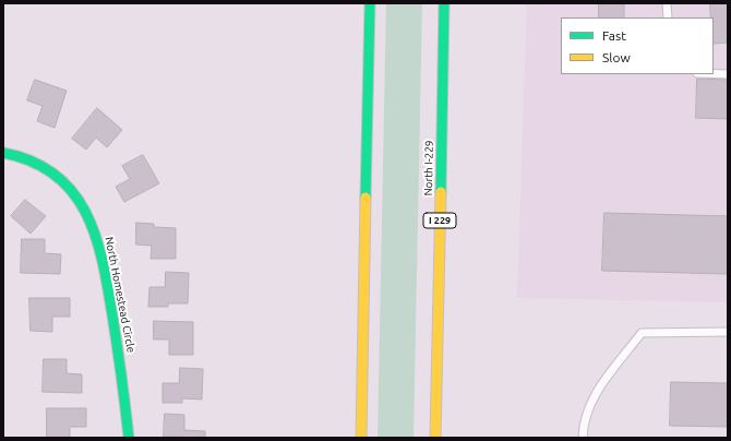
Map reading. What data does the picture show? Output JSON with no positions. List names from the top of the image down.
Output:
{
  "streets": {
    "main road": ["North I-229", "I 229", "North Homestead Circle"]
  },
  "legend": ["Fast", "Slow"]
}
